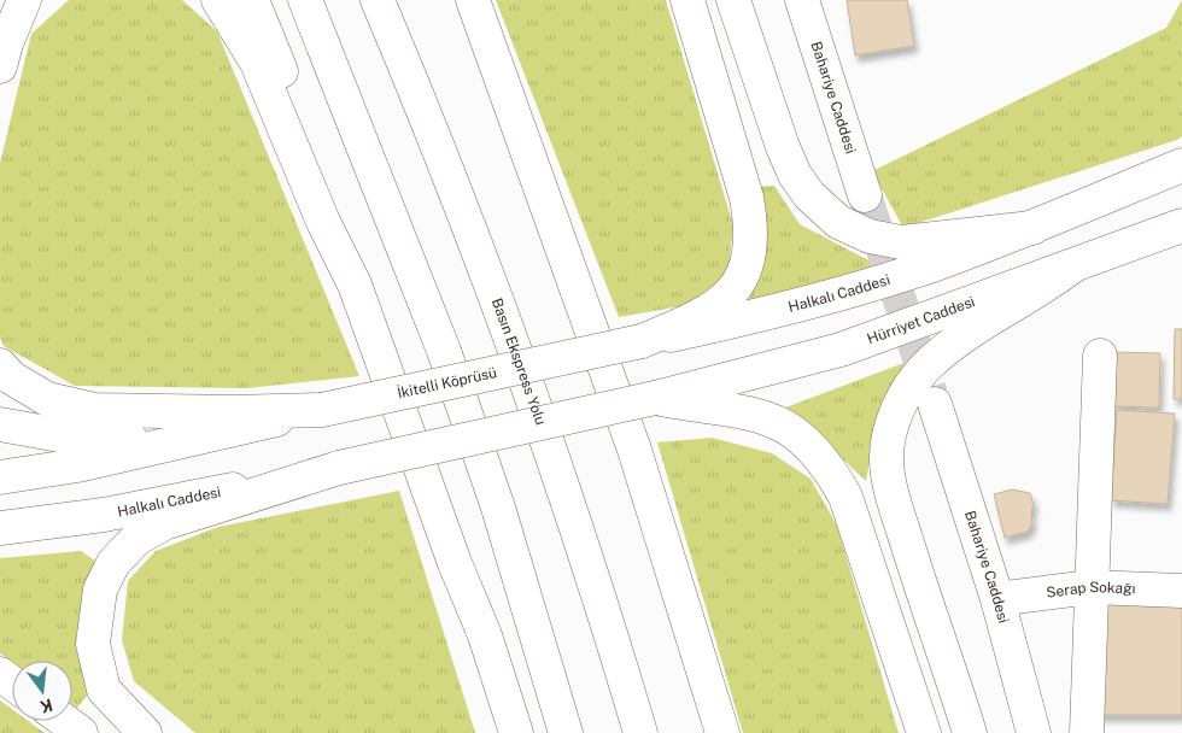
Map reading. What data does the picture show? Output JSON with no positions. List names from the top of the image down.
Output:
{
  "streets": {
    "main road": [
      "Bahariye Caddesi",
      "Halkalı Caddesi",
      "Hürriyet Caddesi",
      "Basın Ekspress Yolu",
      "İkitelli Köprüsü",
      "Serap Sokağı"
    ]
  },
  "crossings": [
    ["Bahariye Caddesi", "Serap Sokağı"],
    ["Halkalı Caddesi", "İkitelli Köprüsü"]
  ],
  "north": "bottom"
}
